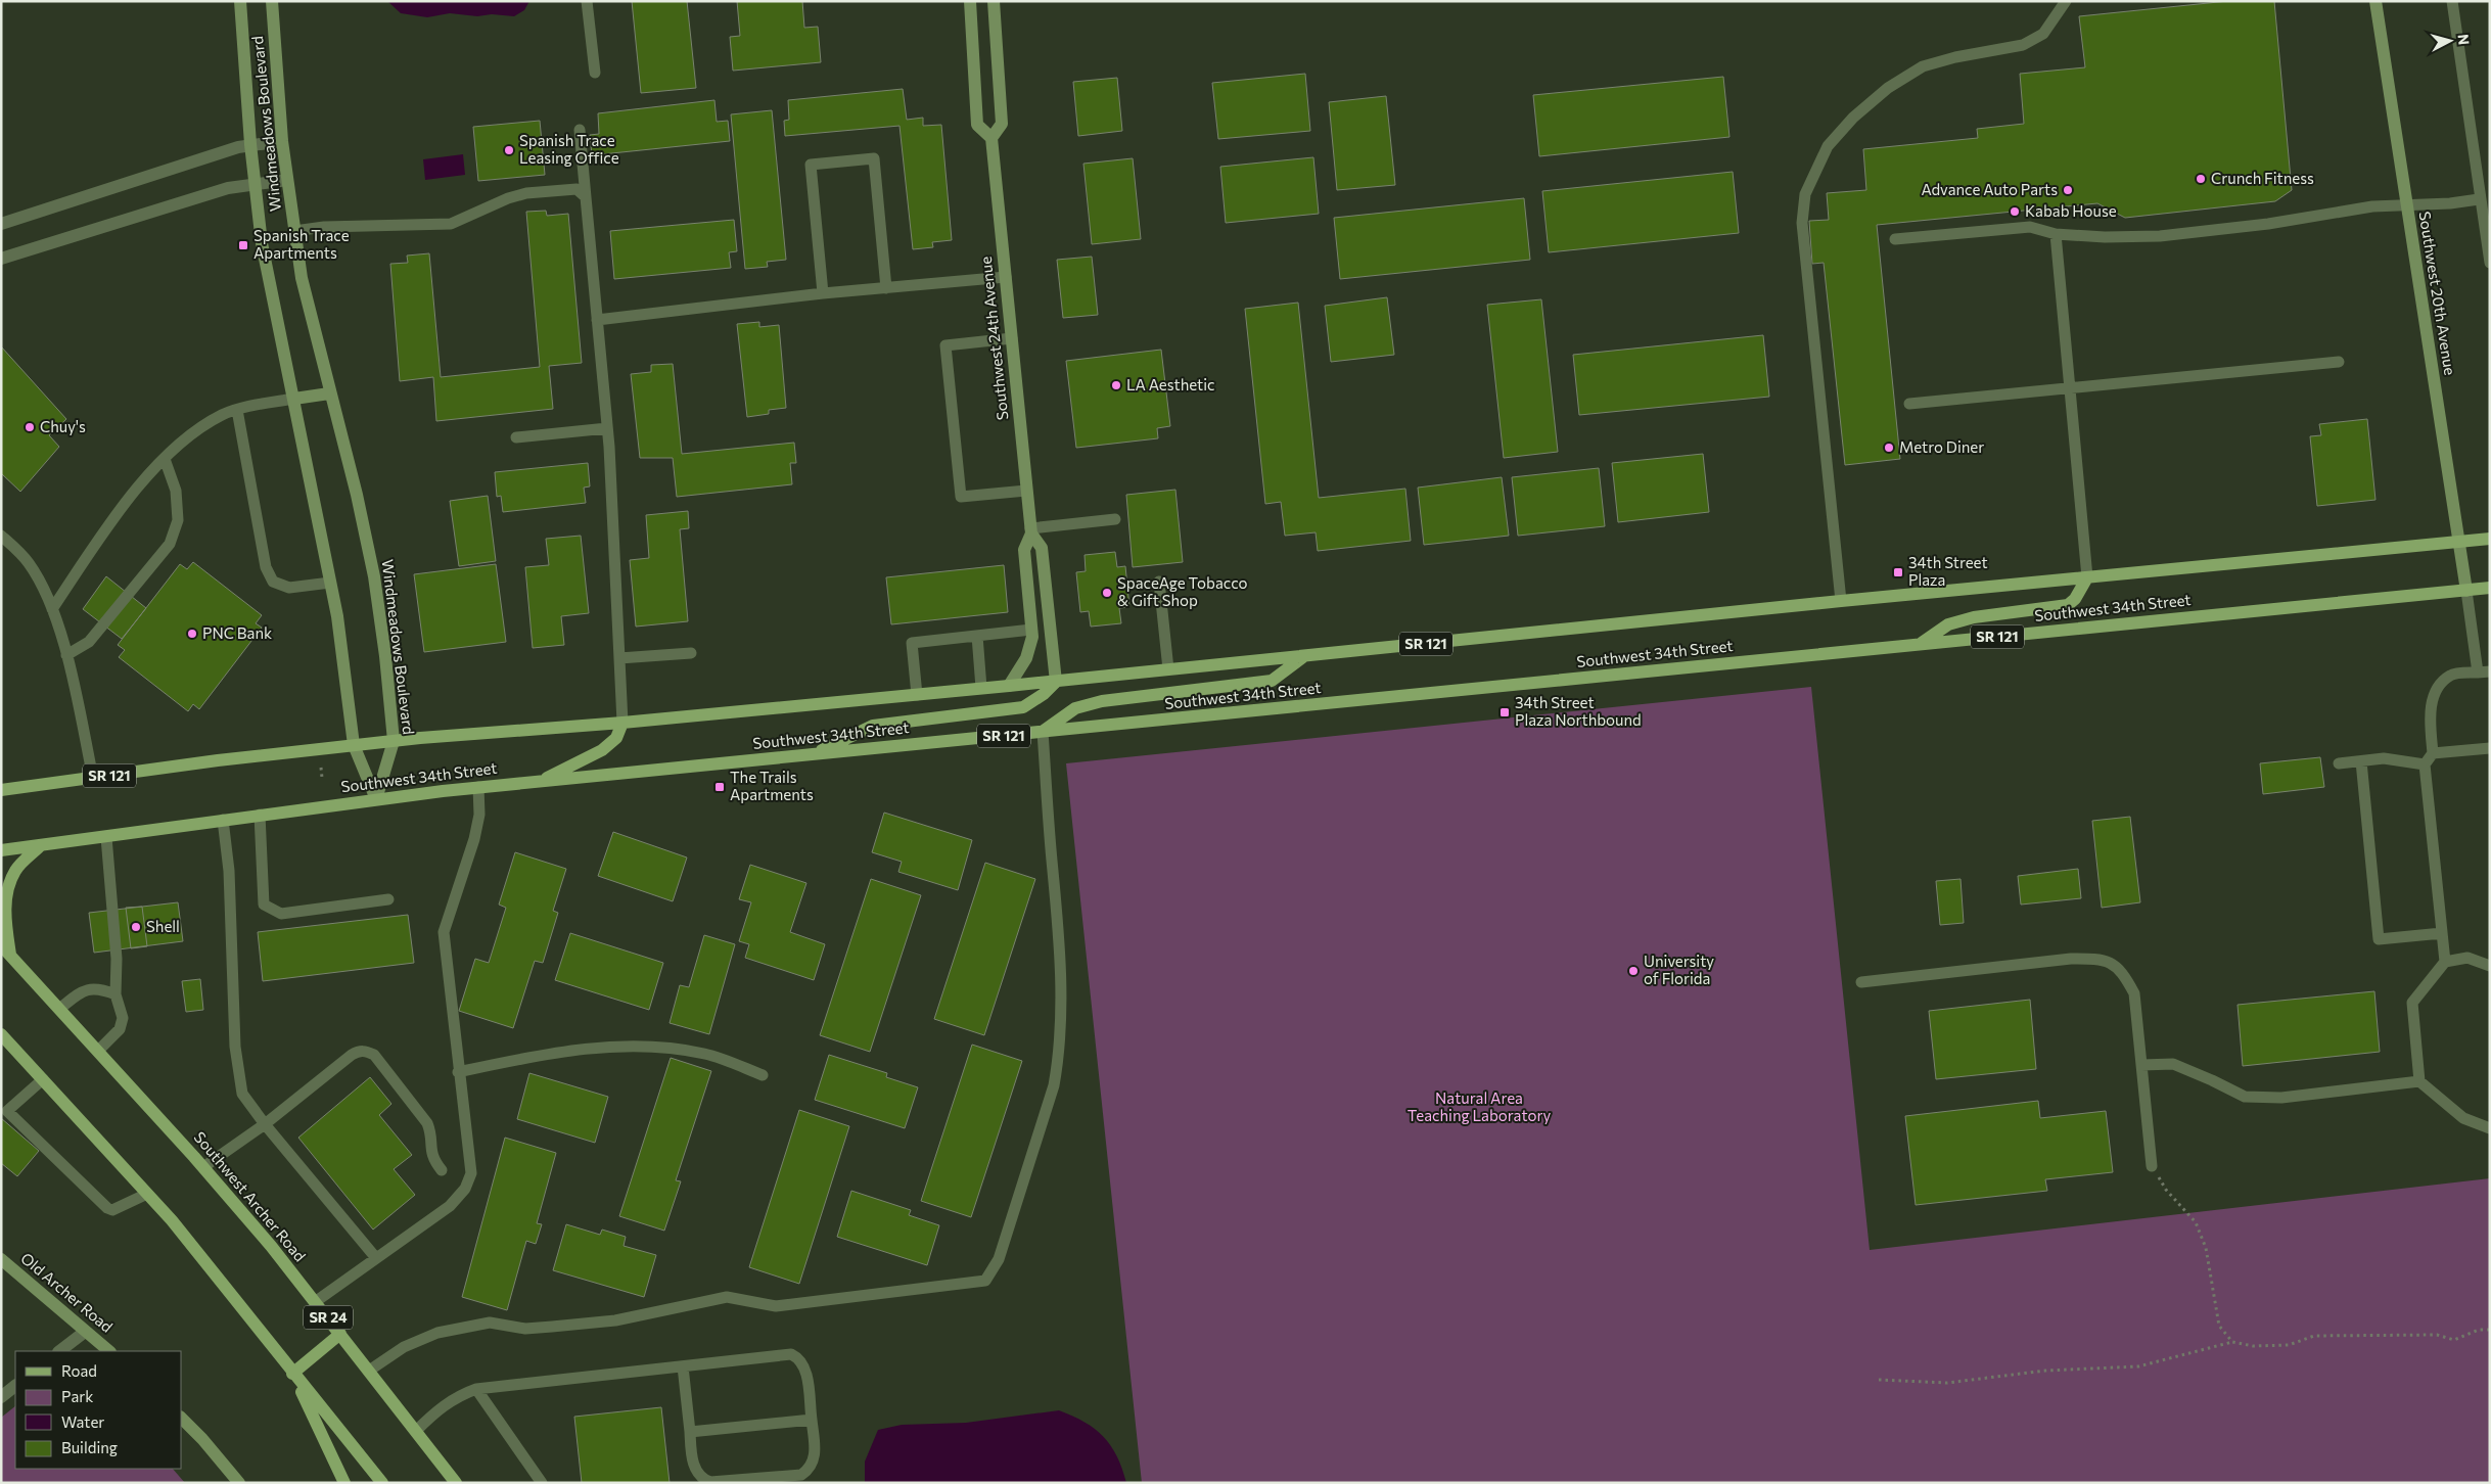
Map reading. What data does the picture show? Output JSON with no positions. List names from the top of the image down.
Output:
{
  "streets": {
    "main road": [
      "Southwest 34th Street",
      "SR 121",
      "Southwest Archer Road",
      "SR 24"
    ],
    "street": [
      "Windmeadows Boulevard",
      "Southwest 20th Avenue",
      "Southwest 24th Avenue",
      "Old Archer Road"
    ]
  },
  "crossings": [
    ["Windmeadows Boulevard", "Southwest 34th Street"],
    ["Southwest 20th Avenue", "Southwest 34th Street"],
    ["Southwest 24th Avenue", "Southwest 34th Street"]
  ],
  "parks": ["Natural Area Teaching Laboratory"],
  "places": {
    "other": [
      "Spanish Trace Leasing Office",
      "Crunch Fitness",
      "Advance Auto Parts",
      "Kabab House",
      "LA Aesthetic",
      "Chuy's",
      "Metro Diner",
      "SpaceAge Tobacco & Gift Shop",
      "PNC Bank",
      "Shell",
      "University of Florida"
    ],
    "transit": [
      "Spanish Trace Apartments",
      "34th Street Plaza",
      "34th Street Plaza Northbound",
      "The Trails Apartments"
    ]
  },
  "legend": [
    "Road",
    "Park",
    "Water",
    "Building"
  ],
  "north": "right"
}
